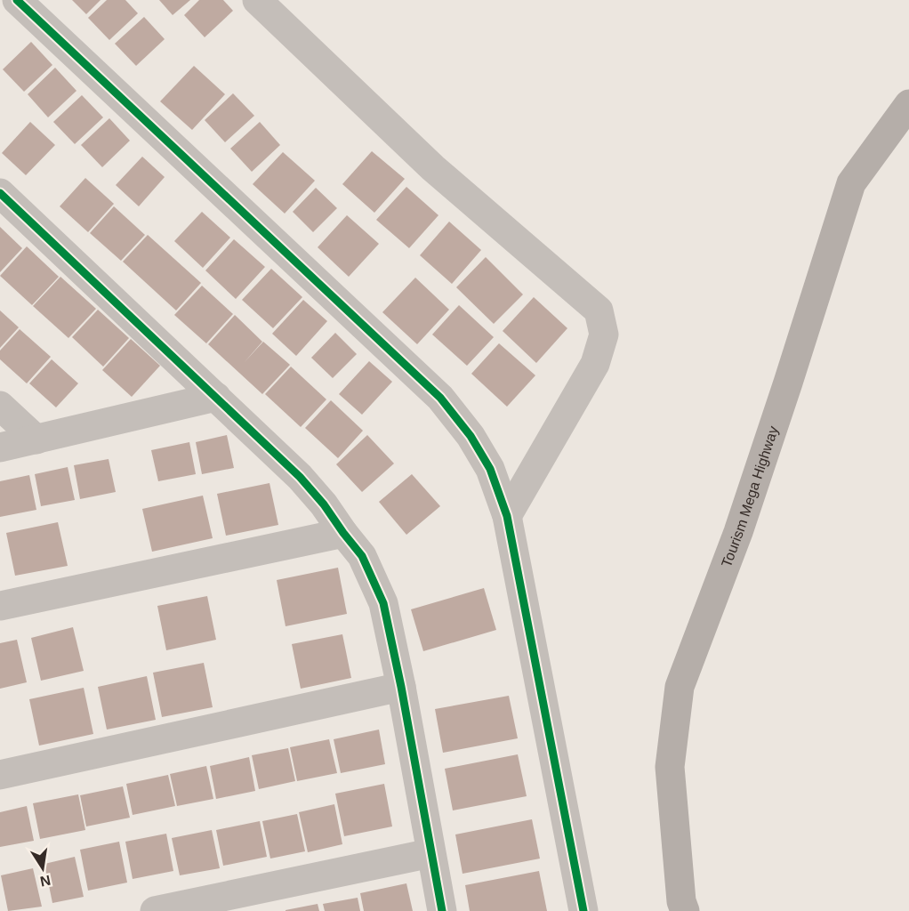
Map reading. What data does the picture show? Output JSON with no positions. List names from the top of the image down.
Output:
{
  "streets": {
    "street": ["Tourism Mega Highway"]
  },
  "north": "bottom"
}
